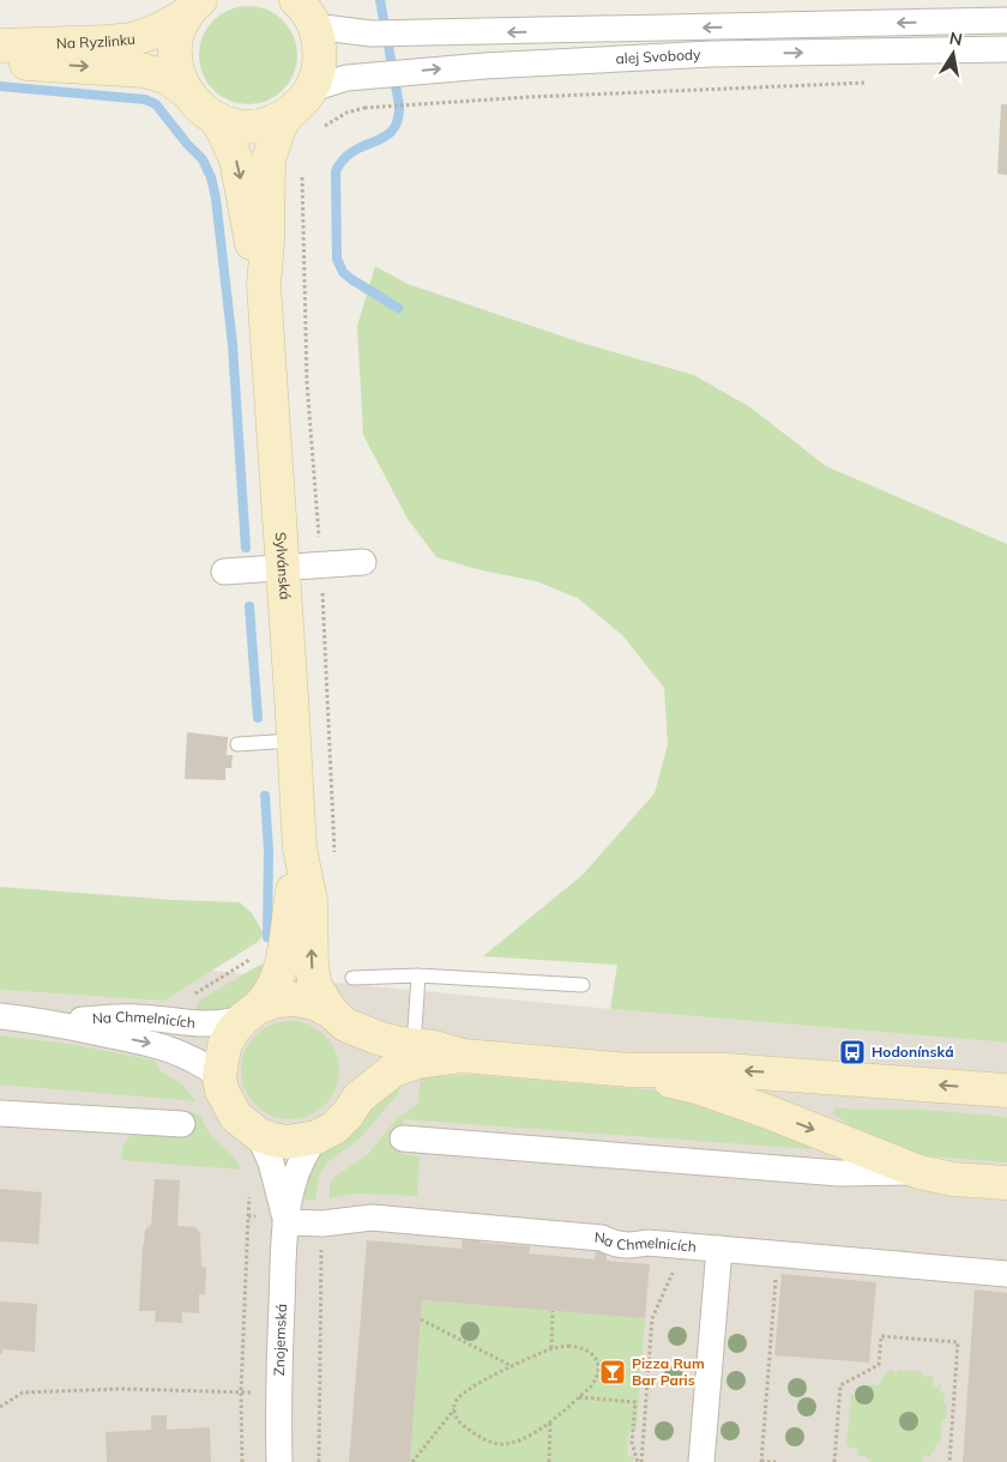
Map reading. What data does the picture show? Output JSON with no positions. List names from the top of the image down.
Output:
{
  "streets": {
    "street": [
      "Na Ryzlinku",
      "alej Svobody",
      "Sylvánská",
      "Na Chmelnicích",
      "Znojemská"
    ]
  },
  "crossings": [
    ["Sylvánská", "Na Chmelnicích"],
    ["Sylvánská", "Znojemská"],
    ["Na Chmelnicích", "Znojemská"]
  ],
  "places": {
    "bus stop": ["Hodonínská"],
    "bar": ["Pizza Rum Bar Paris"]
  },
  "north": "top"
}
